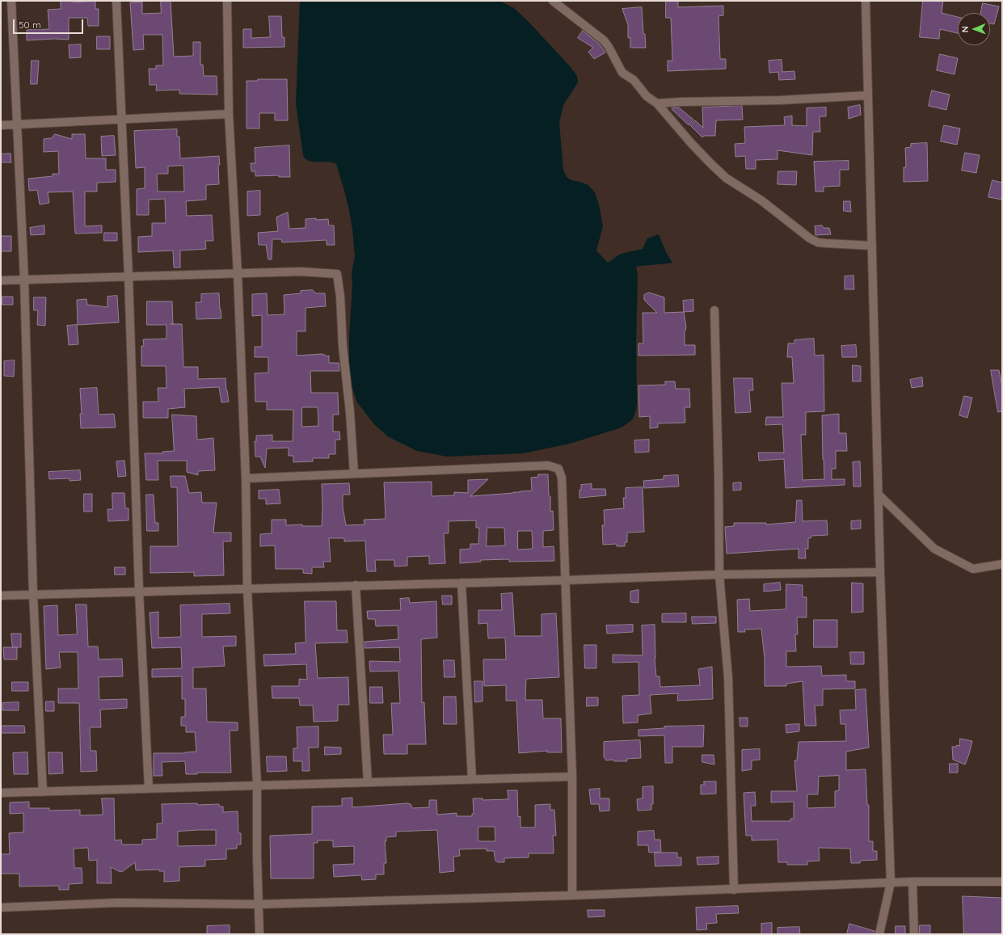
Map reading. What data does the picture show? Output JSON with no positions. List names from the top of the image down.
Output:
{
  "scale_bar": "50 m",
  "north": "left"
}
